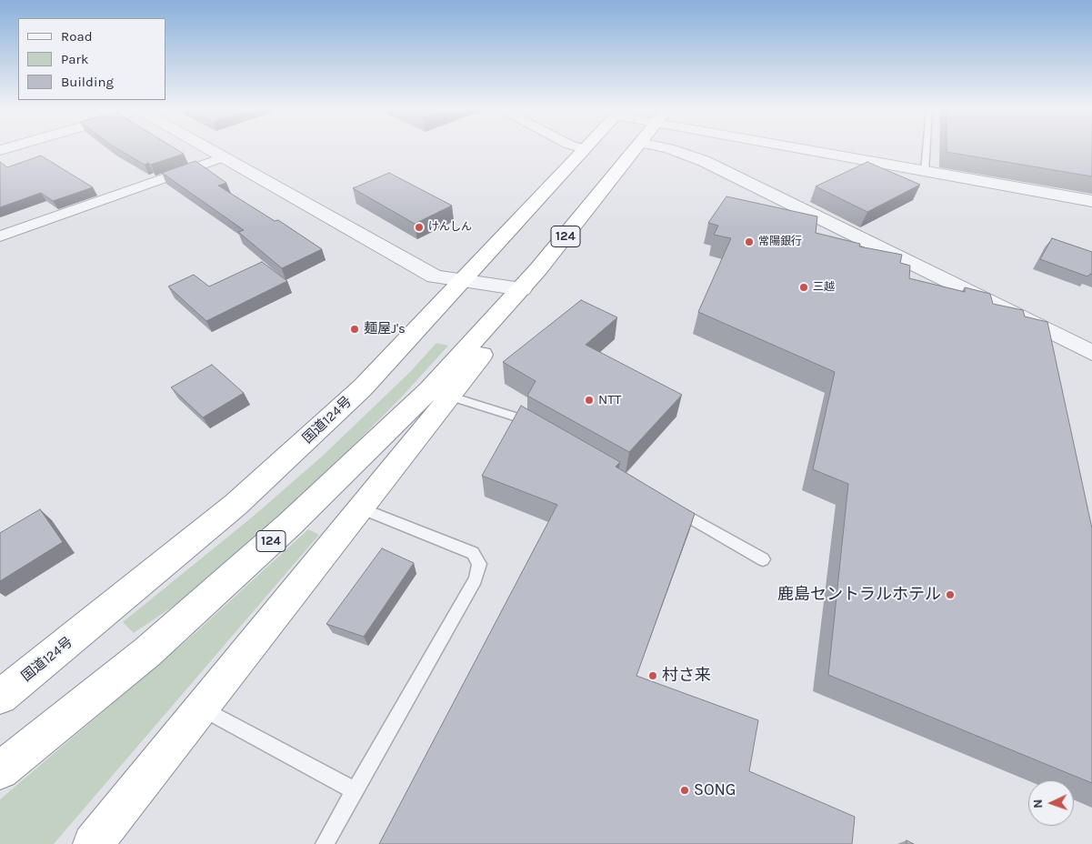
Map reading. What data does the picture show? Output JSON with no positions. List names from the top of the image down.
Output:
{
  "streets": {
    "highway": ["124", "国道124号"]
  },
  "places": [
    "けんしん",
    "常陽銀行",
    "三越",
    "麺屋J's",
    "NTT",
    "鹿島セントラルホテル",
    "村さ来",
    "SONG"
  ],
  "legend": ["Road", "Park", "Building"],
  "north": "left"
}
